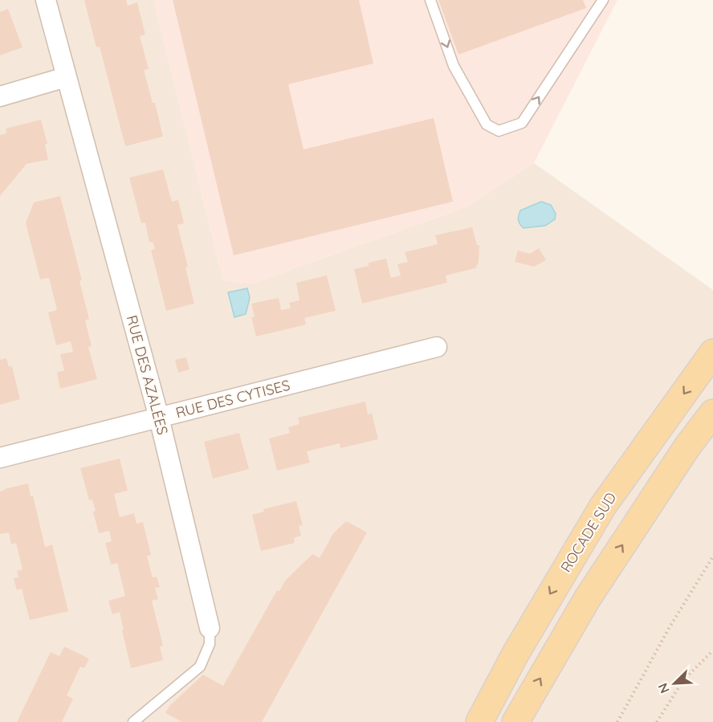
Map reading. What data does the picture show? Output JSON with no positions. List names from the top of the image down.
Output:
{
  "streets": {
    "main road": ["ROCADE SUD"],
    "street": ["RUE DES AZALÉES", "RUE DES CYTISES"]
  },
  "crossings": [
    ["RUE DES AZALÉES", "RUE DES CYTISES"]
  ],
  "north": "bottom left"
}
